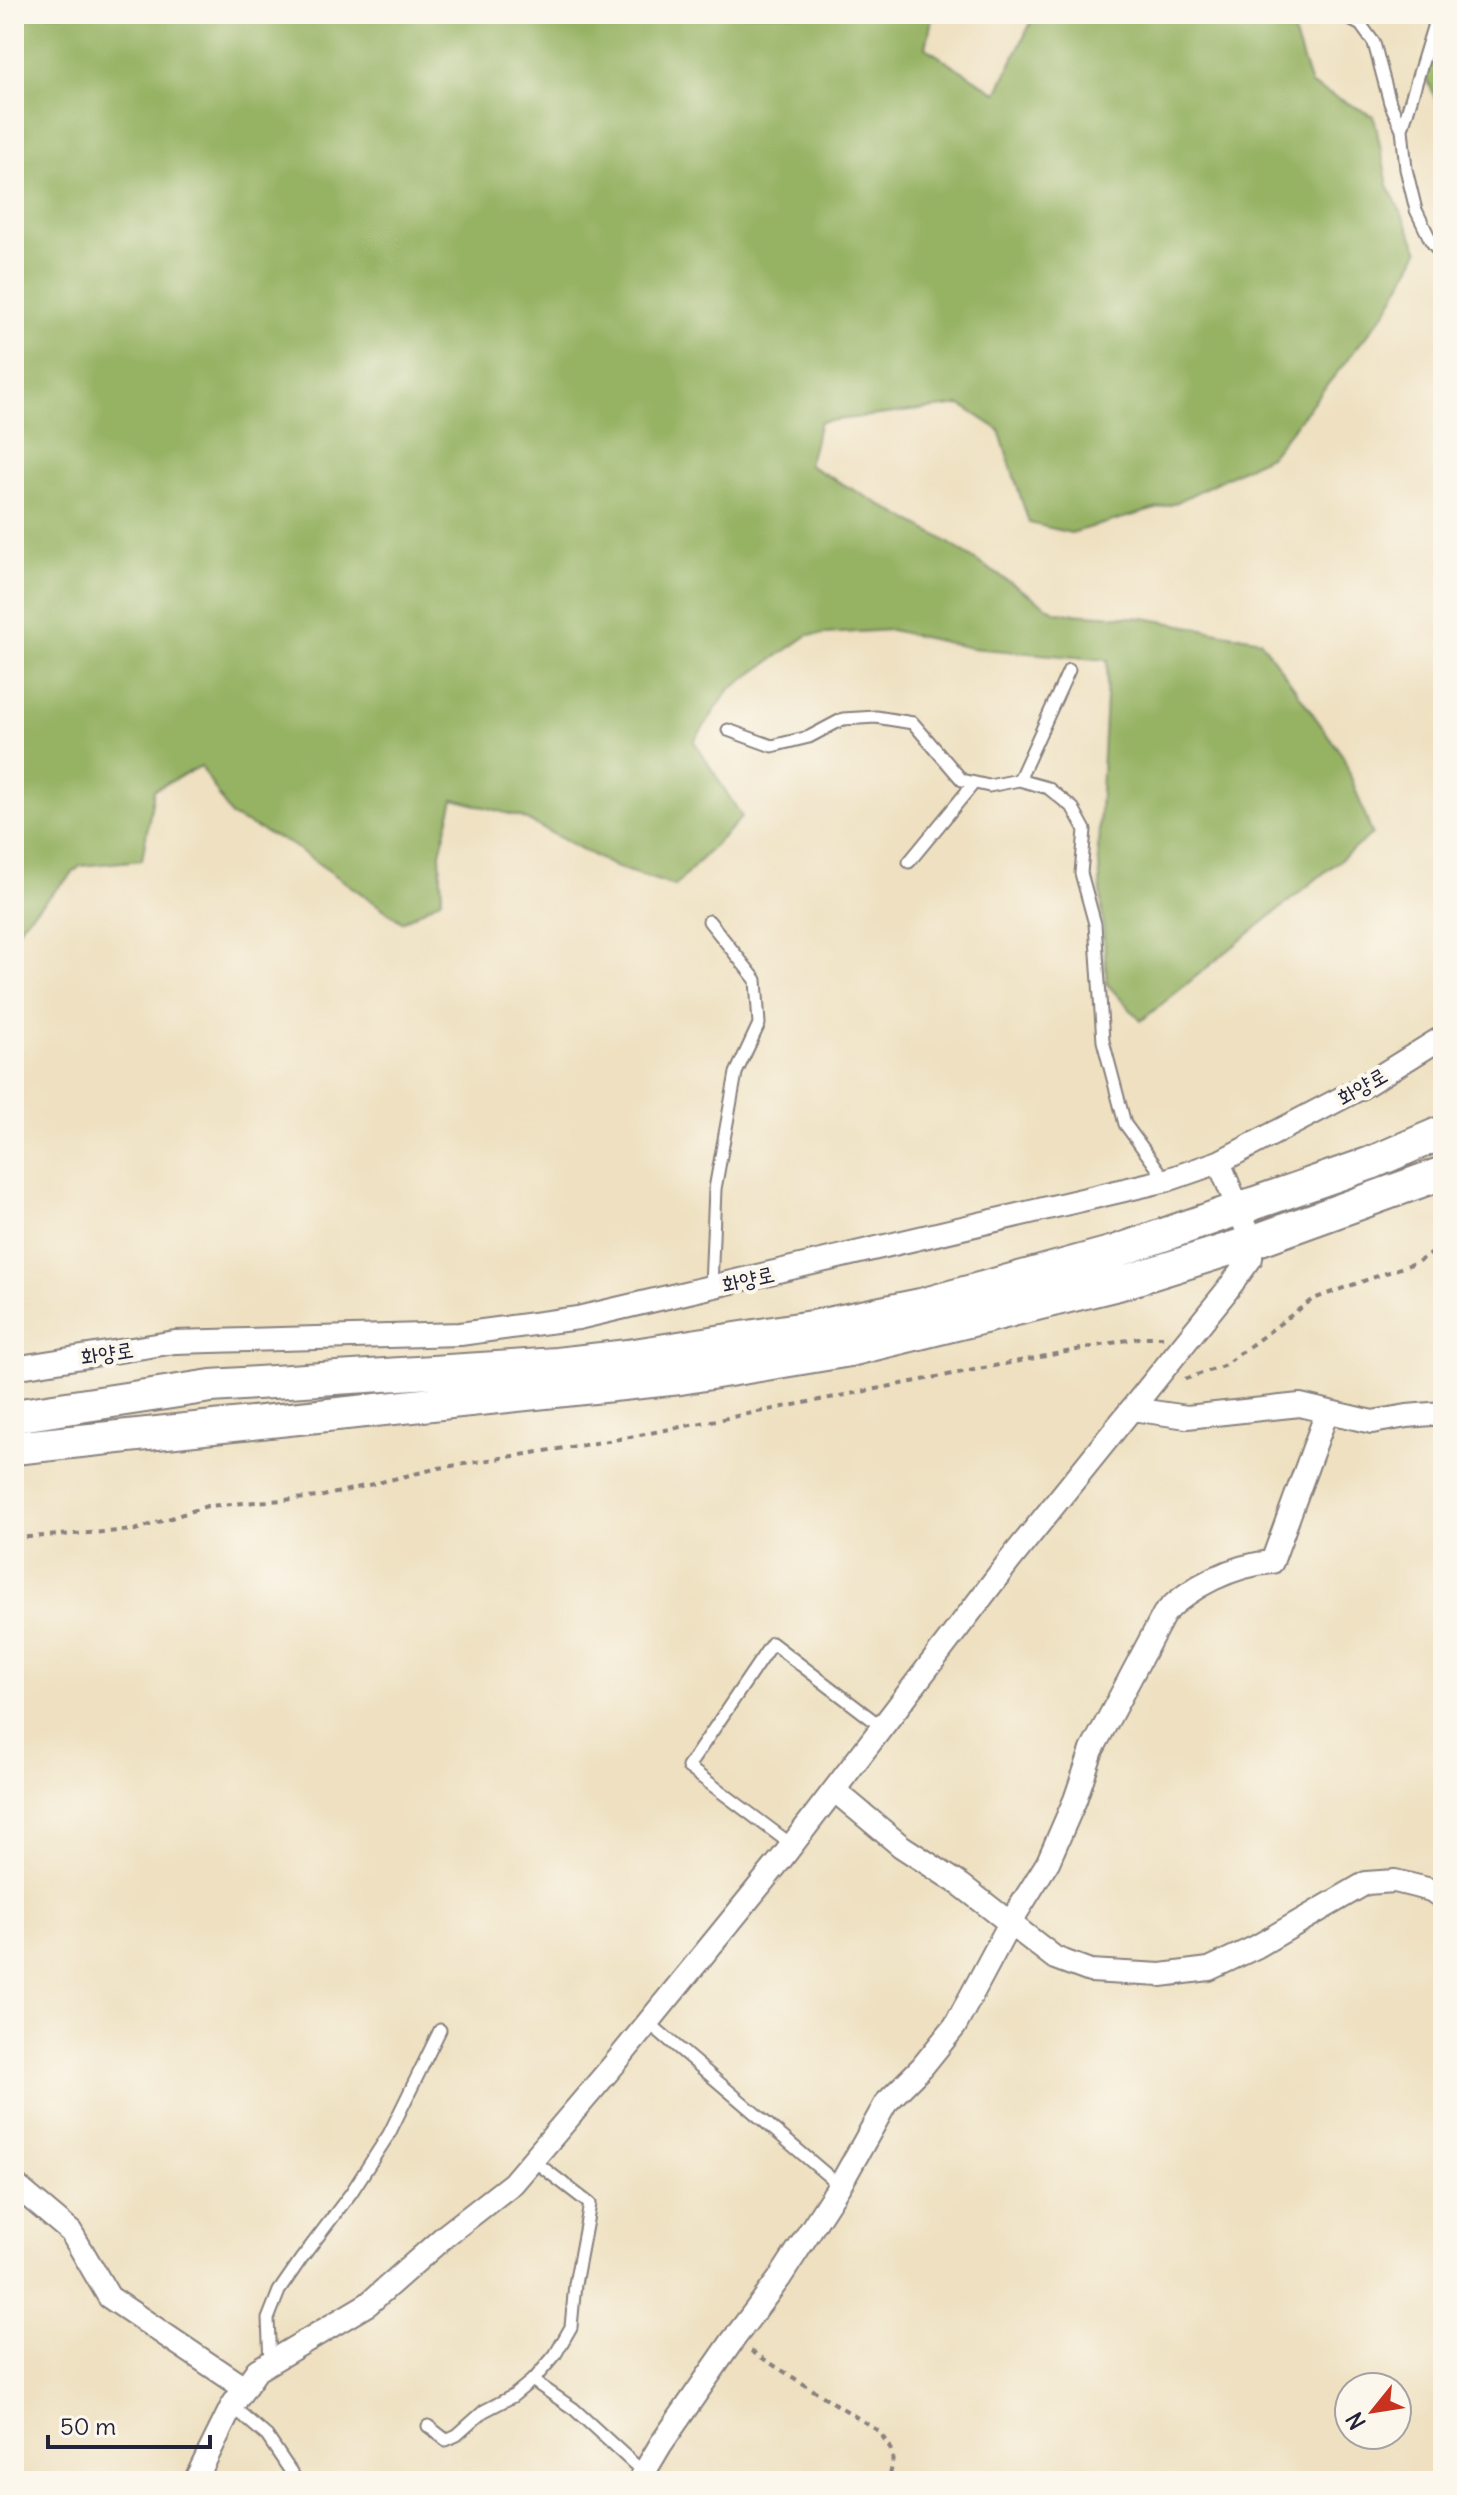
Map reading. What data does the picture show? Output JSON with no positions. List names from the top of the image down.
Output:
{
  "streets": {
    "street": ["화양로"]
  },
  "scale_bar": "50 m",
  "north": "bottom left"
}
